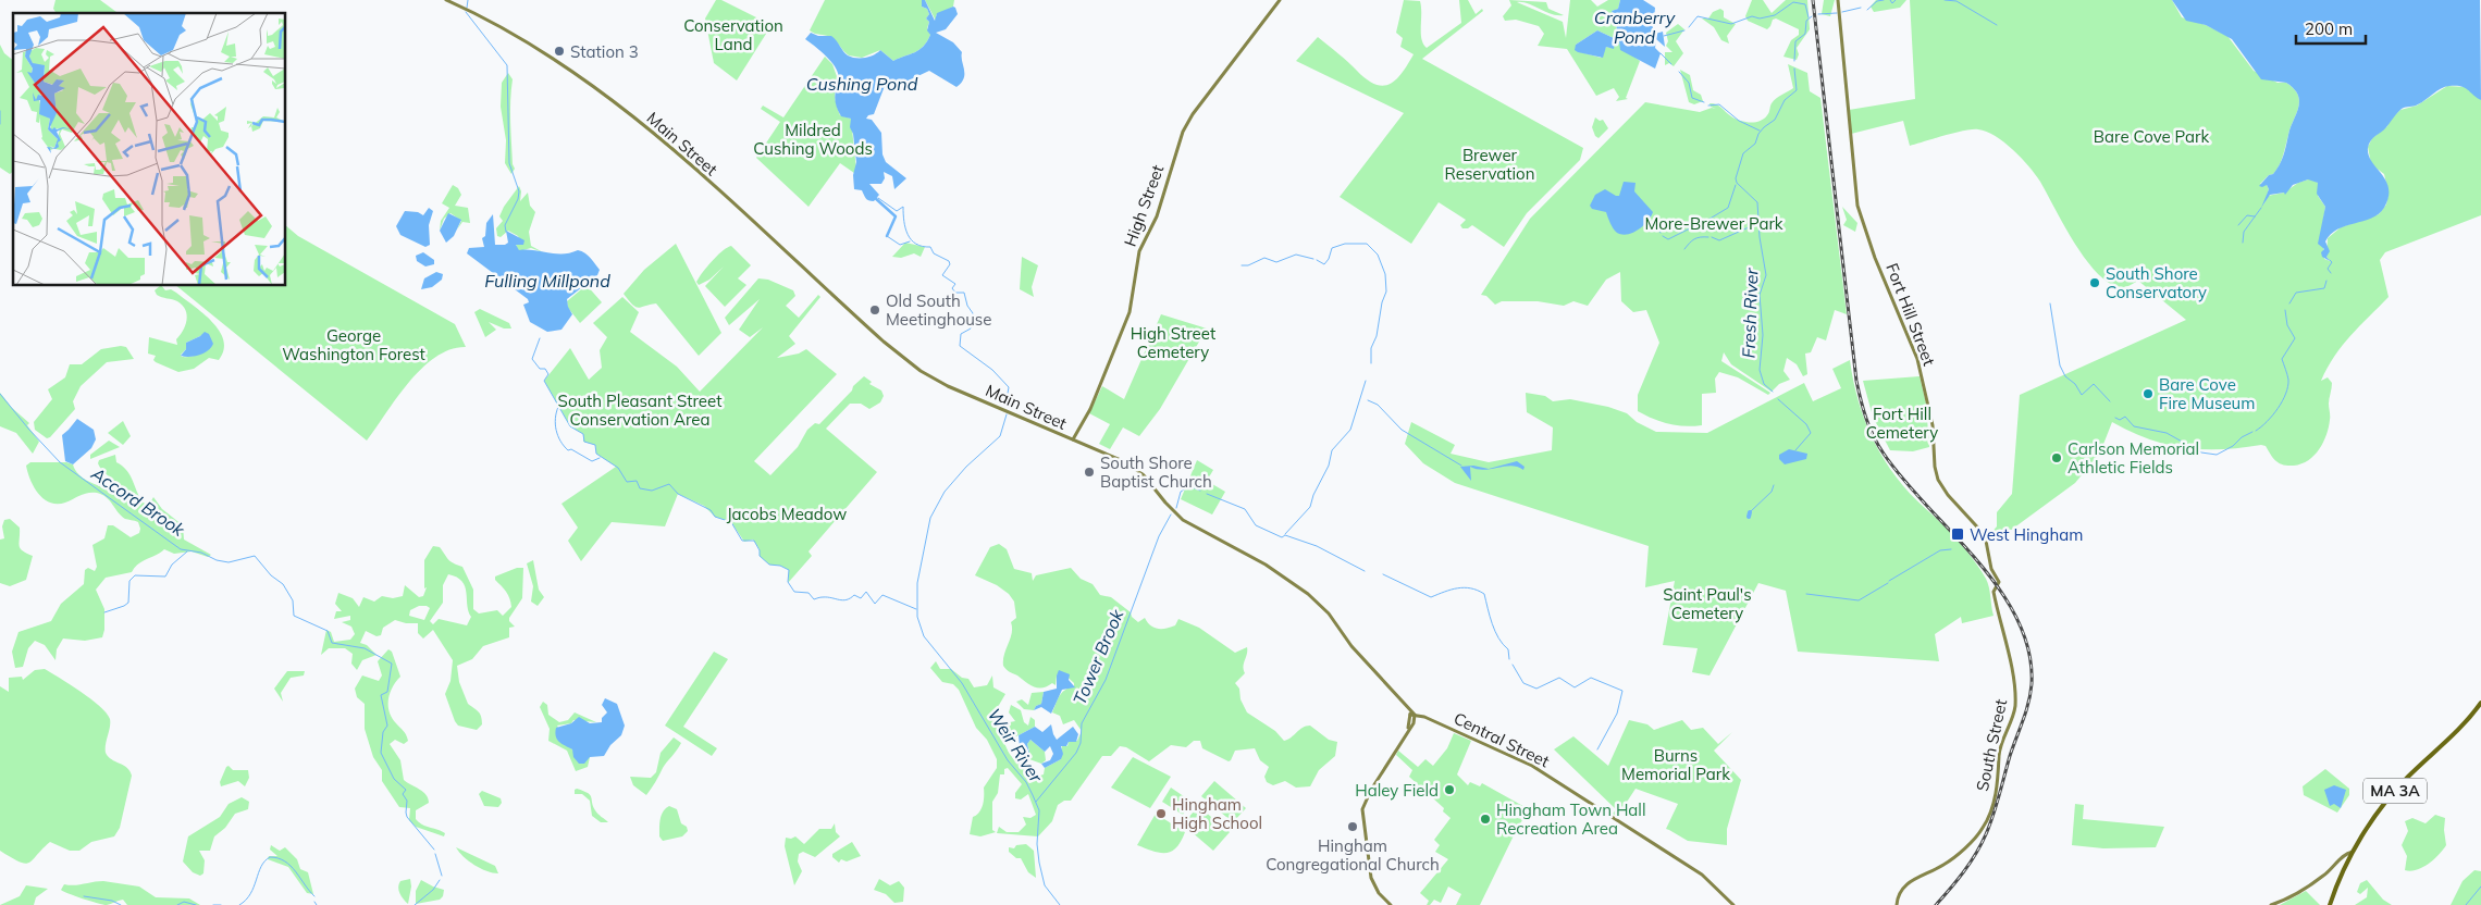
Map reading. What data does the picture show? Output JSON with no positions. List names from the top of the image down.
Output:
{
  "streets": {
    "main road": [
      "Main Street",
      "High Street",
      "Fort Hill Street",
      "Central Street",
      "South Street",
      "MA 3A"
    ]
  },
  "crossings": [
    ["Main Street", "High Street"],
    ["Main Street", "Central Street"],
    ["Fort Hill Street", "South Street"]
  ],
  "water": [
    "Cranberry Pond",
    "Cushing Pond",
    "Fulling Millpond",
    "Fresh River",
    "Accord Brook",
    "Tower Brook",
    "Weir River"
  ],
  "parks": [
    "Conservation Land",
    "Mildred Cushing Woods",
    "Bare Cove Park",
    "Brewer Reservation",
    "More-Brewer Park",
    "High Street Cemetery",
    "George Washington Forest",
    "South Pleasant Street Conservation Area",
    "Fort Hill Cemetery",
    "Jacobs Meadow",
    "Saint Paul's Cemetery",
    "Burns Memorial Park"
  ],
  "places": {
    "other": [
      "Station 3",
      "South Shore Conservatory",
      "Old South Meetinghouse",
      "Bare Cove Fire Museum",
      "Carlson Memorial Athletic Fields",
      "South Shore Baptist Church",
      "Haley Field",
      "Hingham High School",
      "Hingham Town Hall Recreation Area",
      "Hingham Congregational Church"
    ],
    "transit": ["West Hingham"]
  },
  "scale_bar": "200 m"
}
